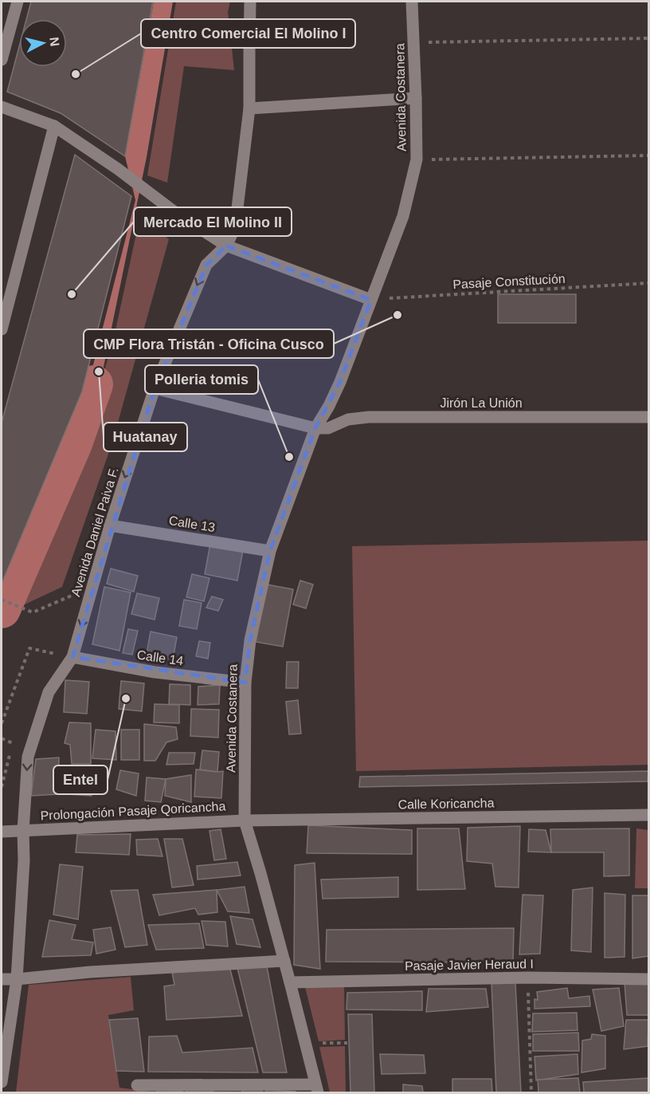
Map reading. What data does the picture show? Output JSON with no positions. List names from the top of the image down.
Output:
{
  "streets": {
    "street": [
      "Avenida Costanera",
      "Jirón La Unión",
      "Calle 13",
      "Avenida Daniel Paiva F.",
      "Calle 14",
      "Calle Koricancha",
      "Prolongación Pasaje Qoricancha",
      "Pasaje Javier Heraud I"
    ],
    "path": ["Pasaje Constitución"]
  },
  "crossings": [
    ["Avenida Costanera", "Pasaje Constitución"],
    ["Avenida Costanera", "Jirón La Unión"],
    ["Avenida Costanera", "Calle 13"],
    ["Avenida Costanera", "Calle 14"],
    ["Avenida Costanera", "Calle Koricancha"],
    ["Avenida Costanera", "Prolongación Pasaje Qoricancha"],
    ["Avenida Costanera", "Pasaje Javier Heraud I"],
    ["Calle 13", "Avenida Daniel Paiva F."],
    ["Avenida Daniel Paiva F.", "Calle 14"],
    ["Avenida Daniel Paiva F.", "Prolongación Pasaje Qoricancha"],
    ["Calle Koricancha", "Prolongación Pasaje Qoricancha"]
  ],
  "one_way": ["Avenida Daniel Paiva F."],
  "places": [
    "Centro Comercial El Molino I",
    "Mercado El Molino II",
    "CMP Flora Tristán - Oficina Cusco",
    "Huatanay",
    "Polleria tomis",
    "Entel"
  ],
  "north": "right"
}
